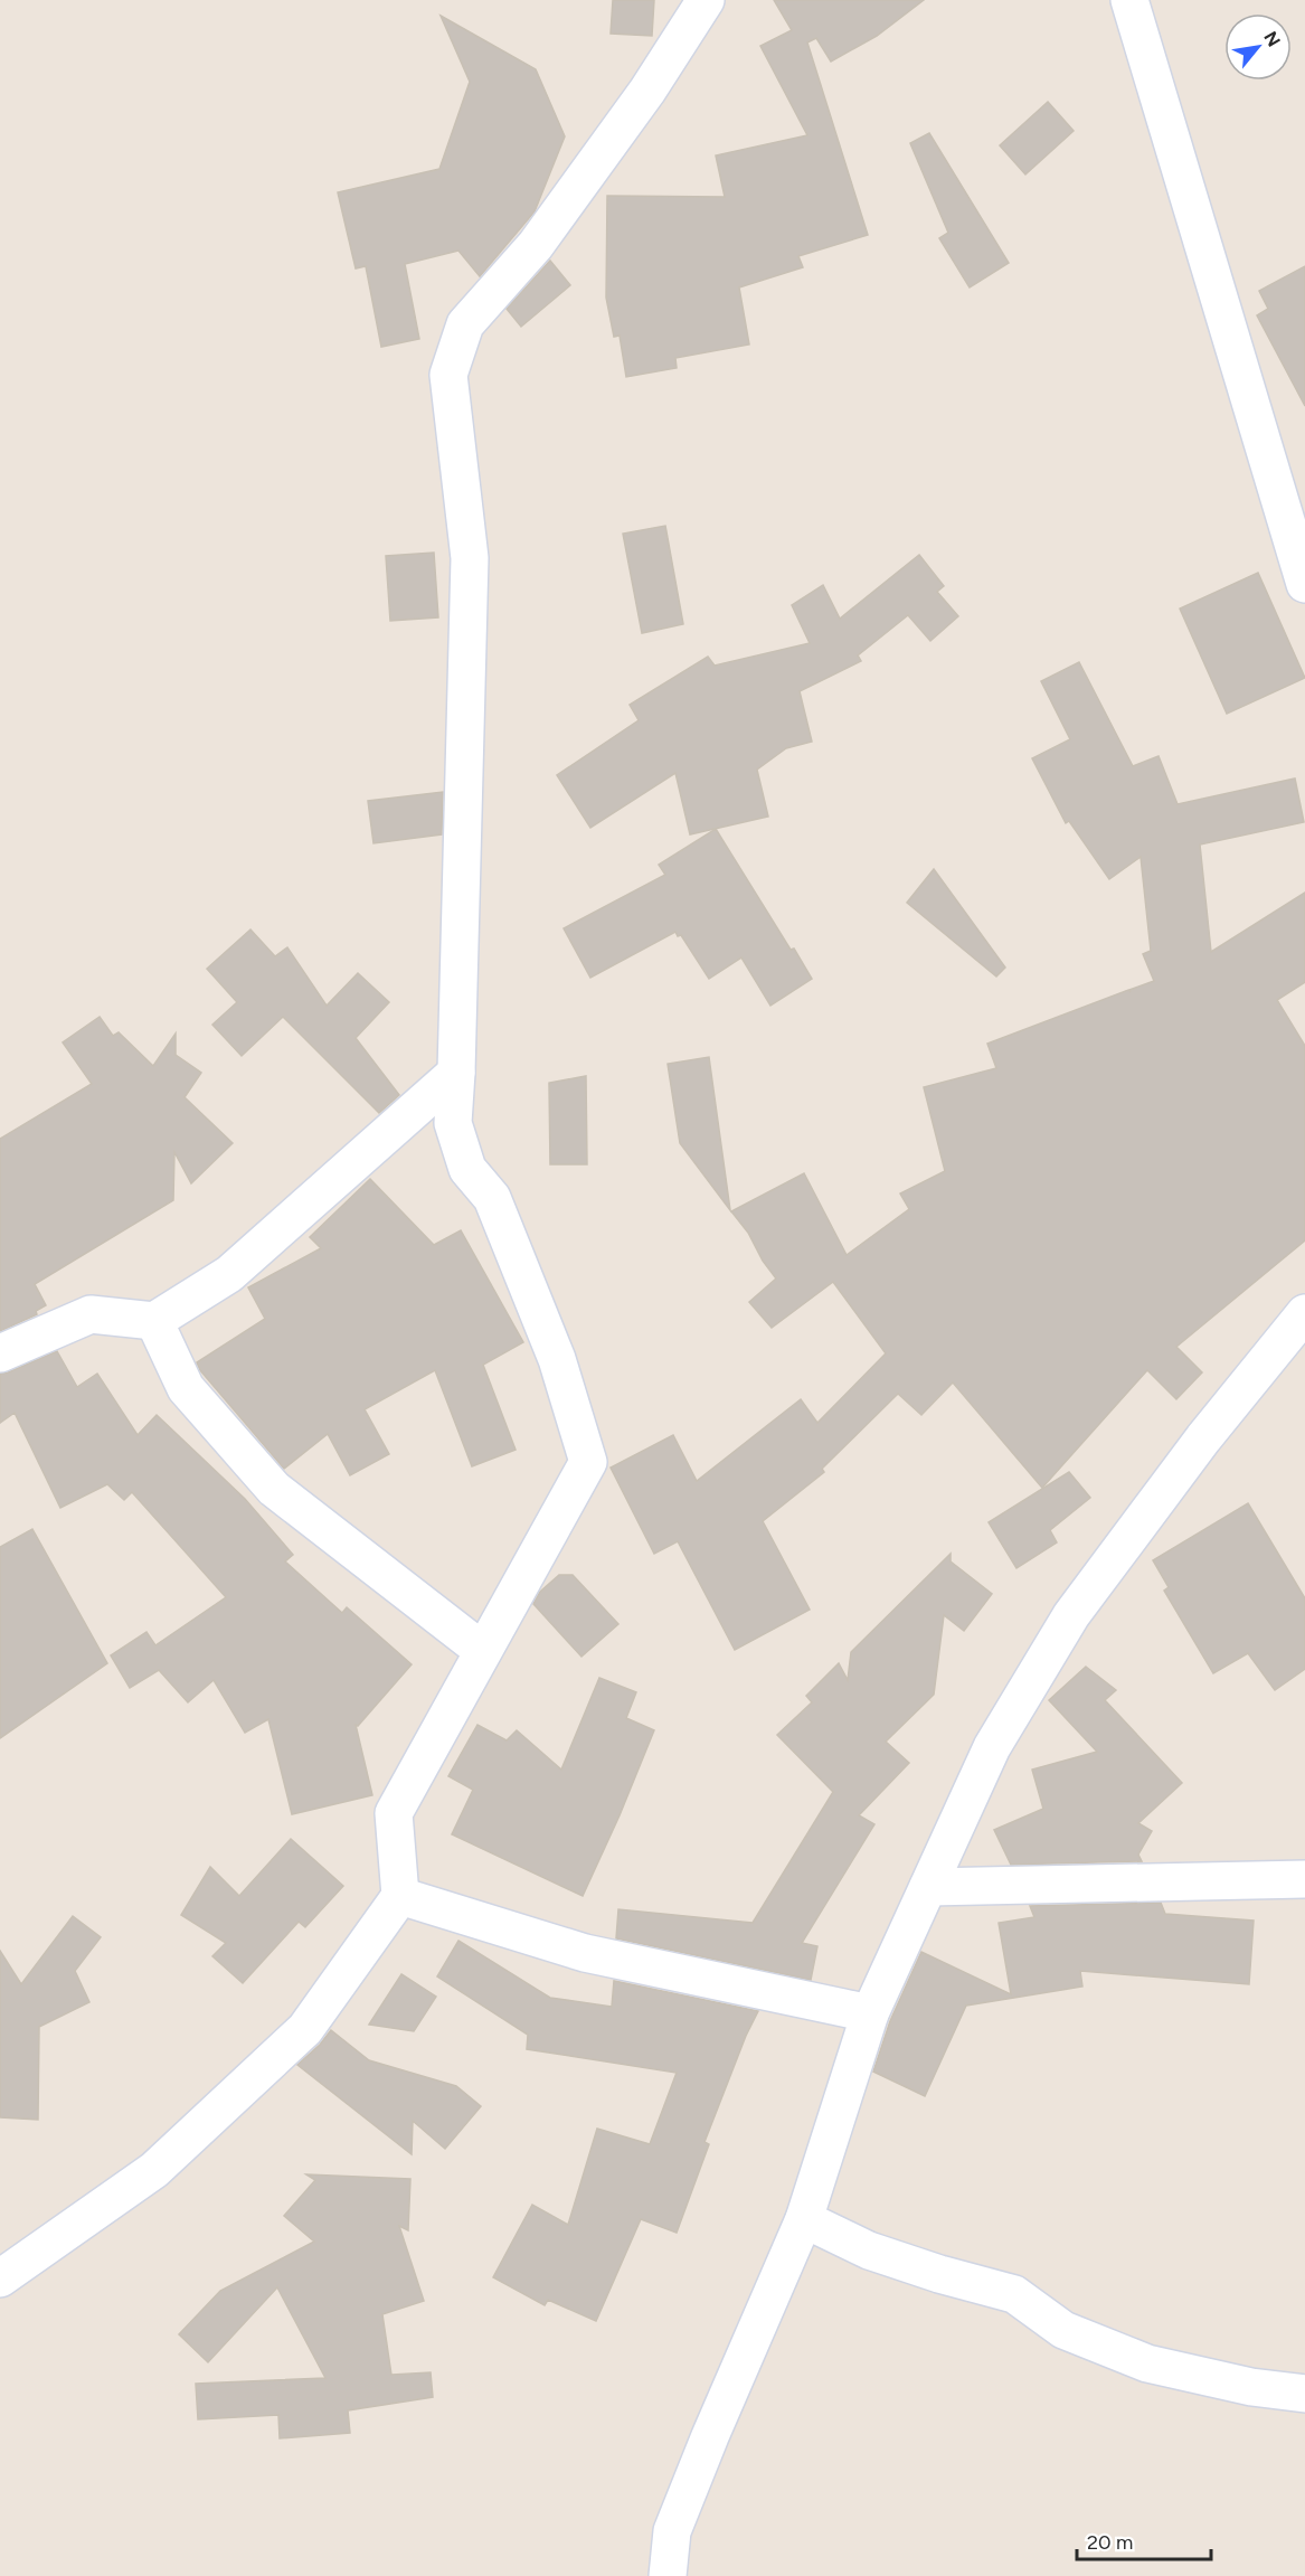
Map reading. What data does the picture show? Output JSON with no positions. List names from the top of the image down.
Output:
{
  "scale_bar": "20 m",
  "north": "top right"
}
